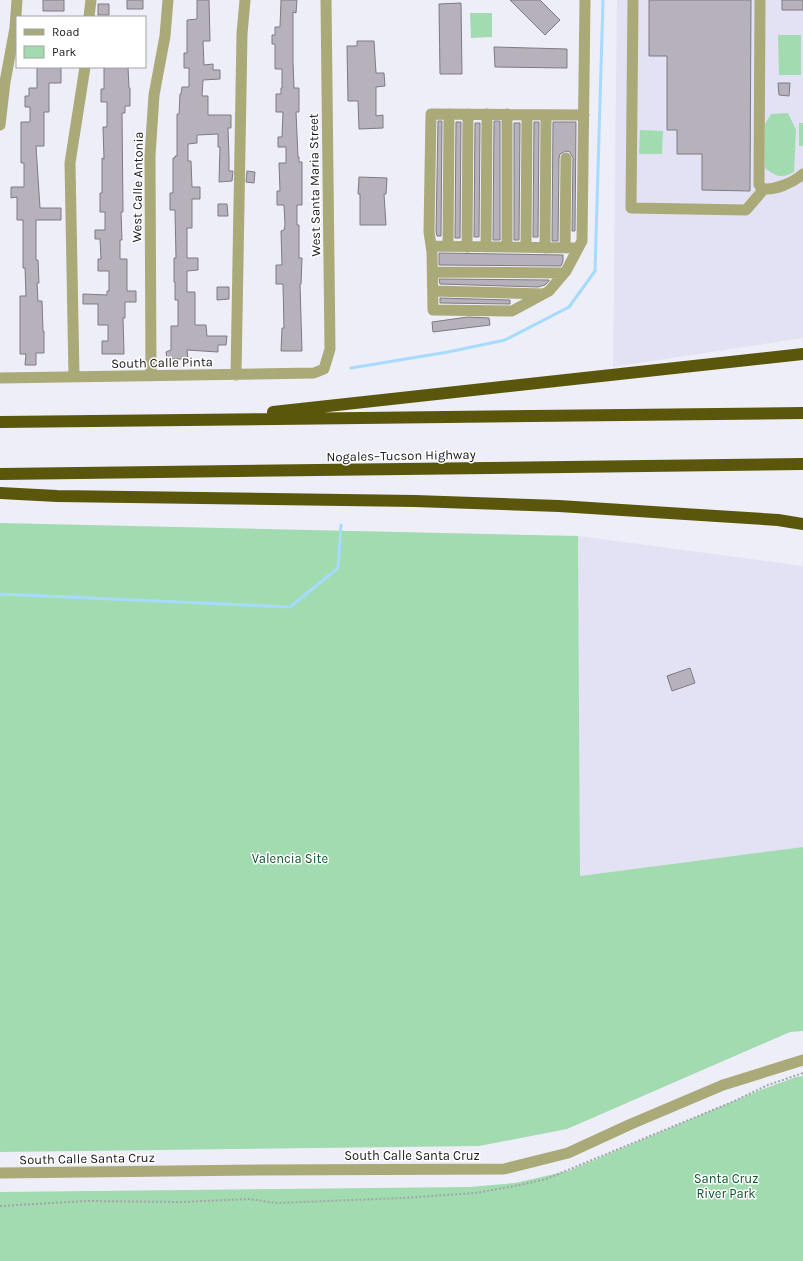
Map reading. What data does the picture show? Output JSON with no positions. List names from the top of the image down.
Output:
{
  "streets": {
    "highway": ["Nogales–Tucson Highway"],
    "street": [
      "West Santa Maria Street",
      "West Calle Antonia",
      "South Calle Pinta",
      "South Calle Santa Cruz"
    ]
  },
  "crossings": [
    ["West Santa Maria Street", "South Calle Pinta"],
    ["West Calle Antonia", "South Calle Pinta"]
  ],
  "parks": ["Valencia Site", "Santa Cruz River Park"],
  "legend": ["Road", "Park"]
}
